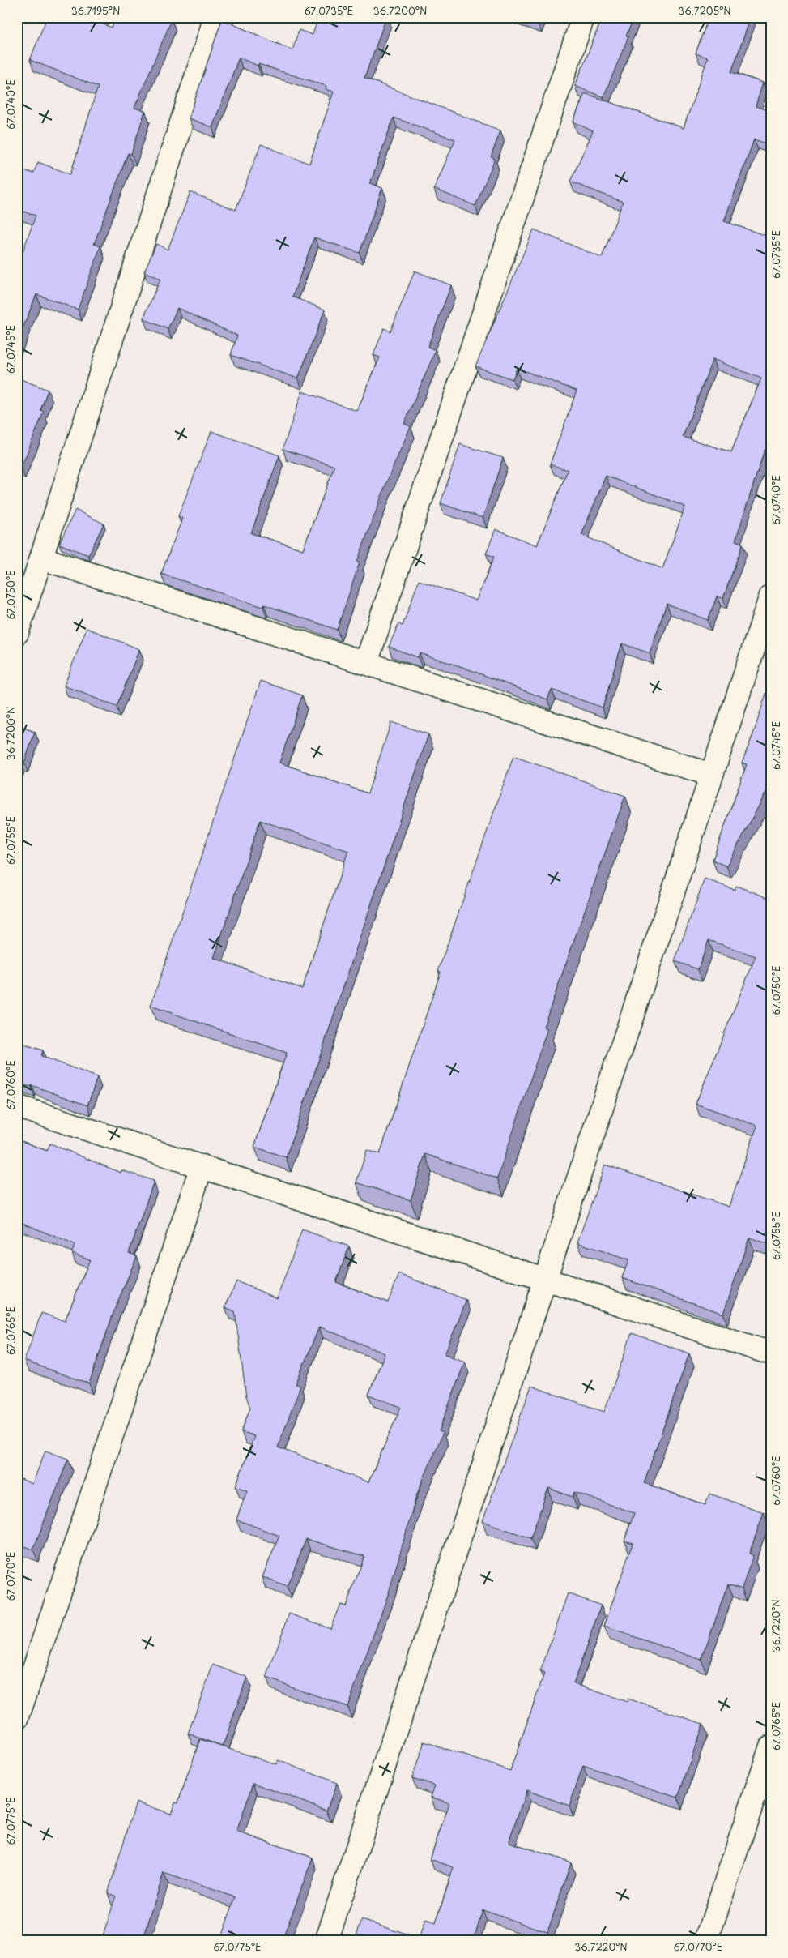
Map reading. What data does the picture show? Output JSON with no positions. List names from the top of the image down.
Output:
{
  "coordinates": [
    "36.7195°N",
    "67.0735°E",
    "36.7200°N",
    "36.7205°N",
    "67.0740°E",
    "67.0745°E",
    "67.0750°E",
    "67.0755°E",
    "67.0760°E",
    "67.0765°E",
    "67.0770°E",
    "36.7220°N",
    "67.0775°E"
  ]
}
